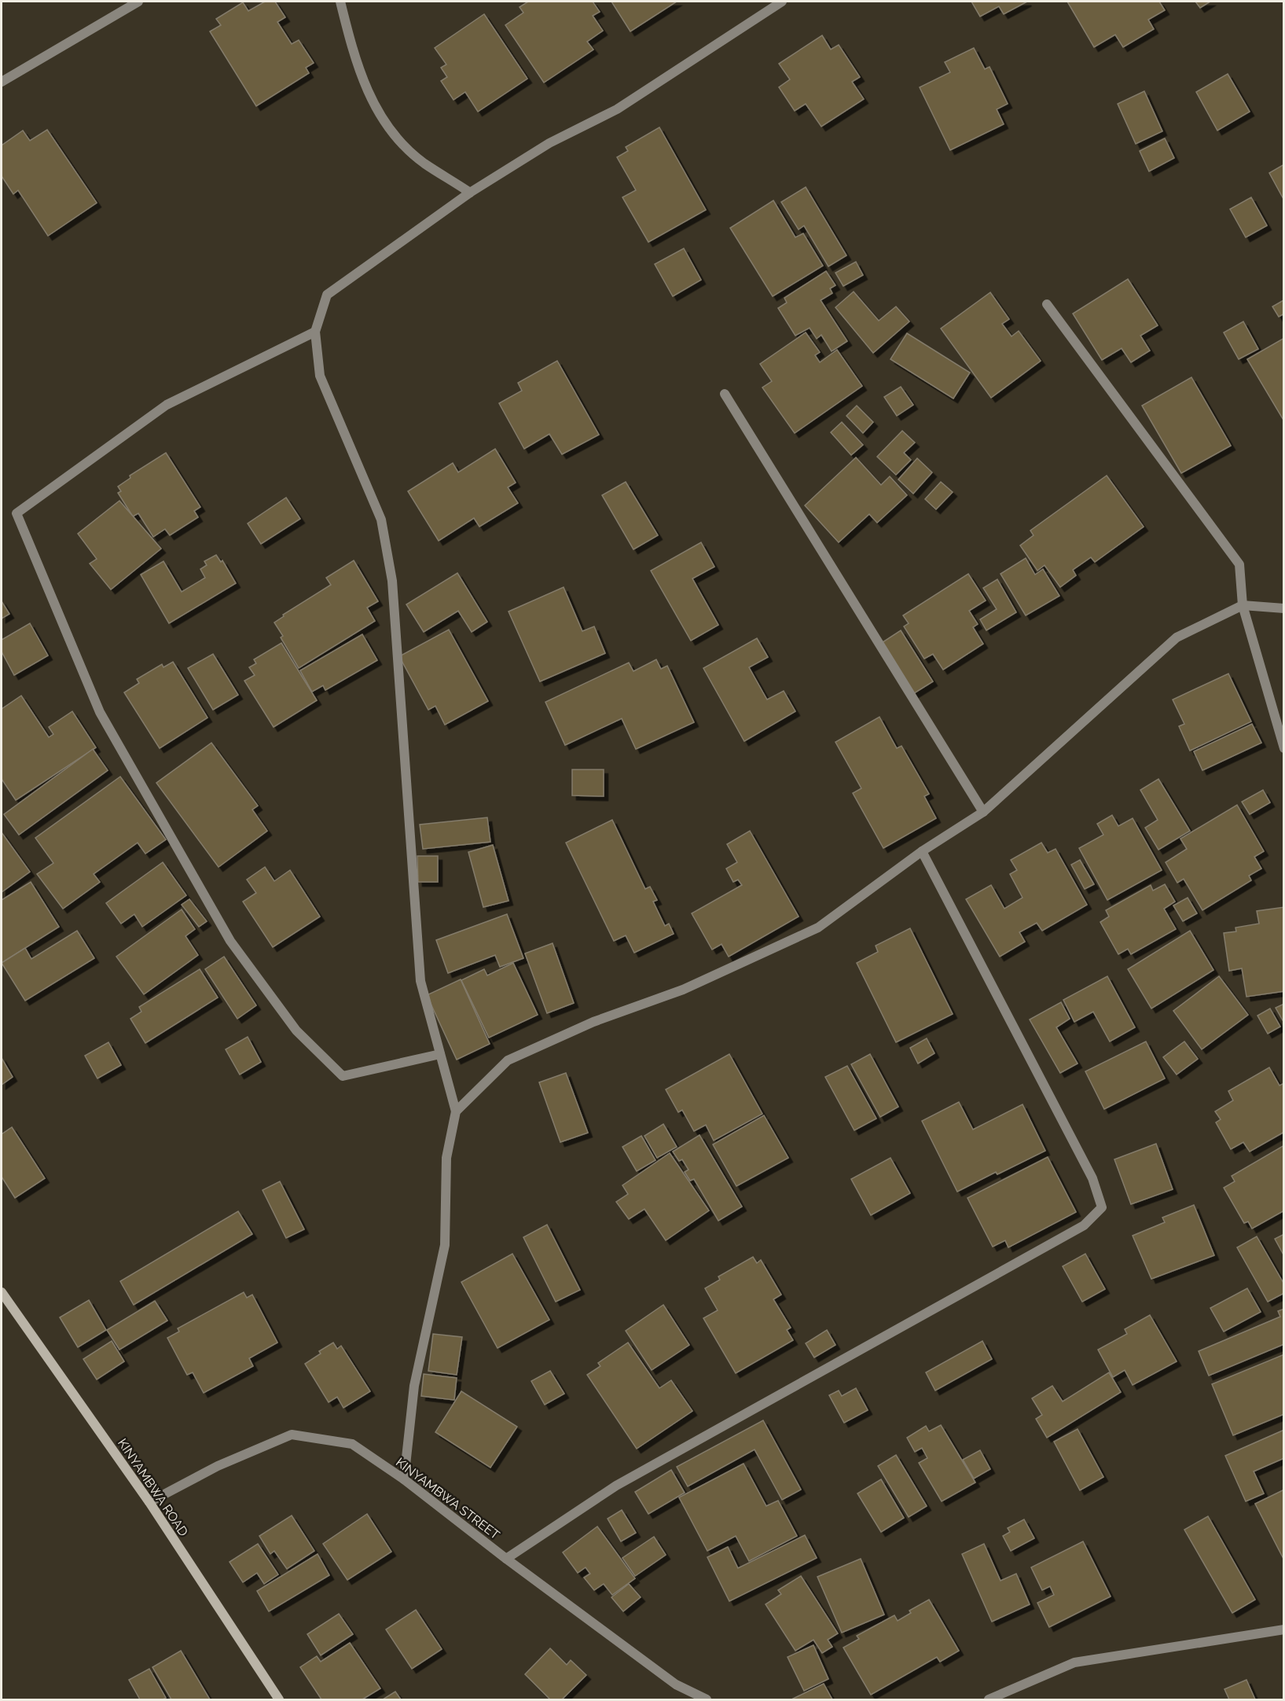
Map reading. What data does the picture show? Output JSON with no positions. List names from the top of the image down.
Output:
{
  "streets": {
    "street": ["KINYAMBWA ROAD", "KINYAMBWA STREET"]
  },
  "crossings": [
    ["KINYAMBWA ROAD", "KINYAMBWA STREET"]
  ]
}
